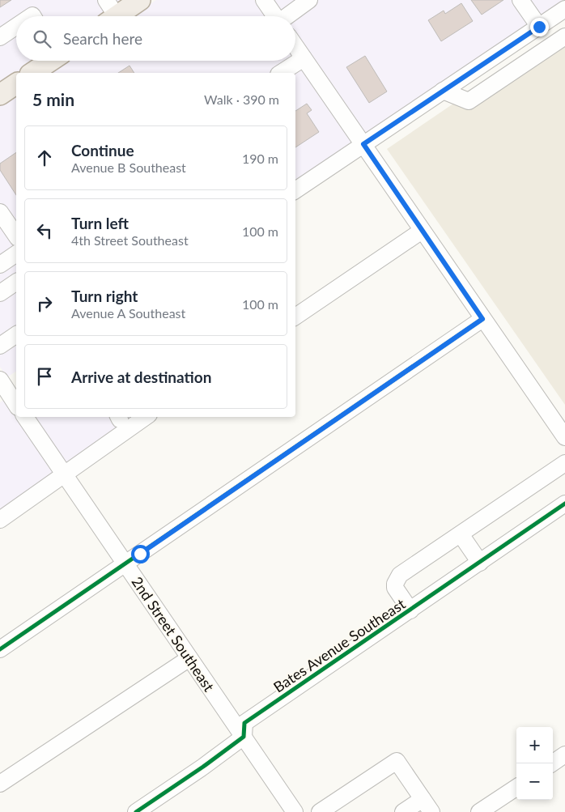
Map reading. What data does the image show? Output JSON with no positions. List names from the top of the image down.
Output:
{
  "streets": {
    "street": ["2nd Street Southeast", "Bates Avenue Southeast"]
  },
  "crossings": [
    ["2nd Street Southeast", "Bates Avenue Southeast"]
  ],
  "page": {
    "search": "Search here",
    "heading": ["5 min", "Walk · 390 m"],
    "list": [
      ["Continue", "Avenue B Southeast", "190 m"],
      ["Turn left", "4th Street Southeast", "100 m"],
      ["Turn right", "Avenue A Southeast", "100 m"],
      "Arrive at destination"
    ],
    "map_buttons": ["+", "−"]
  }
}
